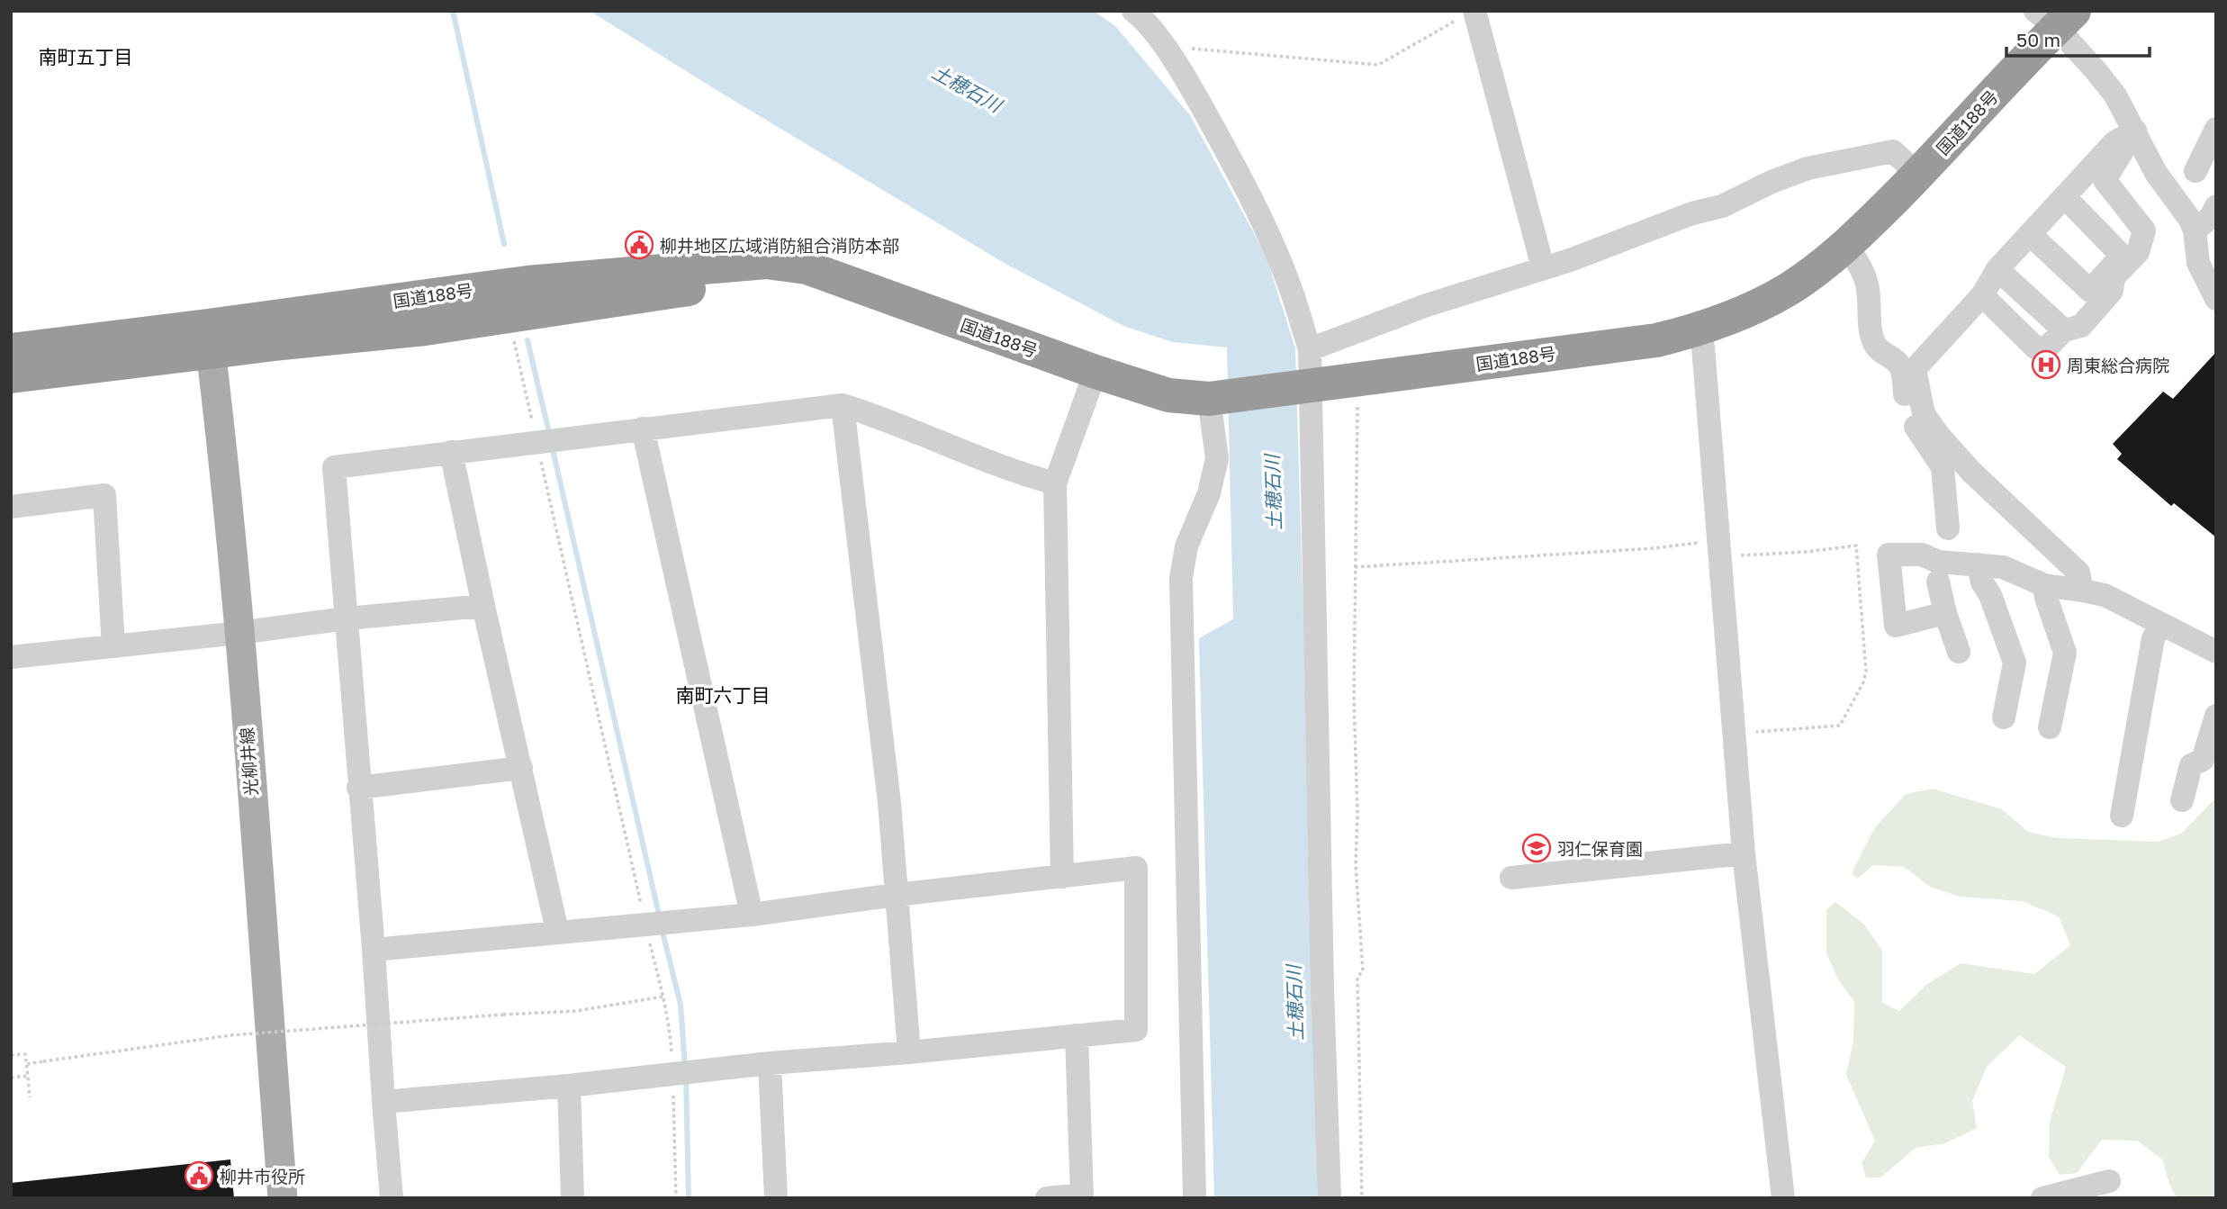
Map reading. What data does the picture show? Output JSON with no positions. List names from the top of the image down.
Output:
{
  "streets": {
    "highway": ["国道188号"],
    "main road": ["光柳井線"]
  },
  "crossings": [
    ["国道188号", "光柳井線"]
  ],
  "districts": ["南町五丁目", "南町六丁目"],
  "water": ["土穂石川"],
  "places": {
    "public building": ["柳井地区広域消防組合消防本部", "柳井市役所"],
    "hospital": ["周東総合病院"],
    "school or university": ["羽仁保育園"]
  },
  "scale_bar": "50 m"
}
